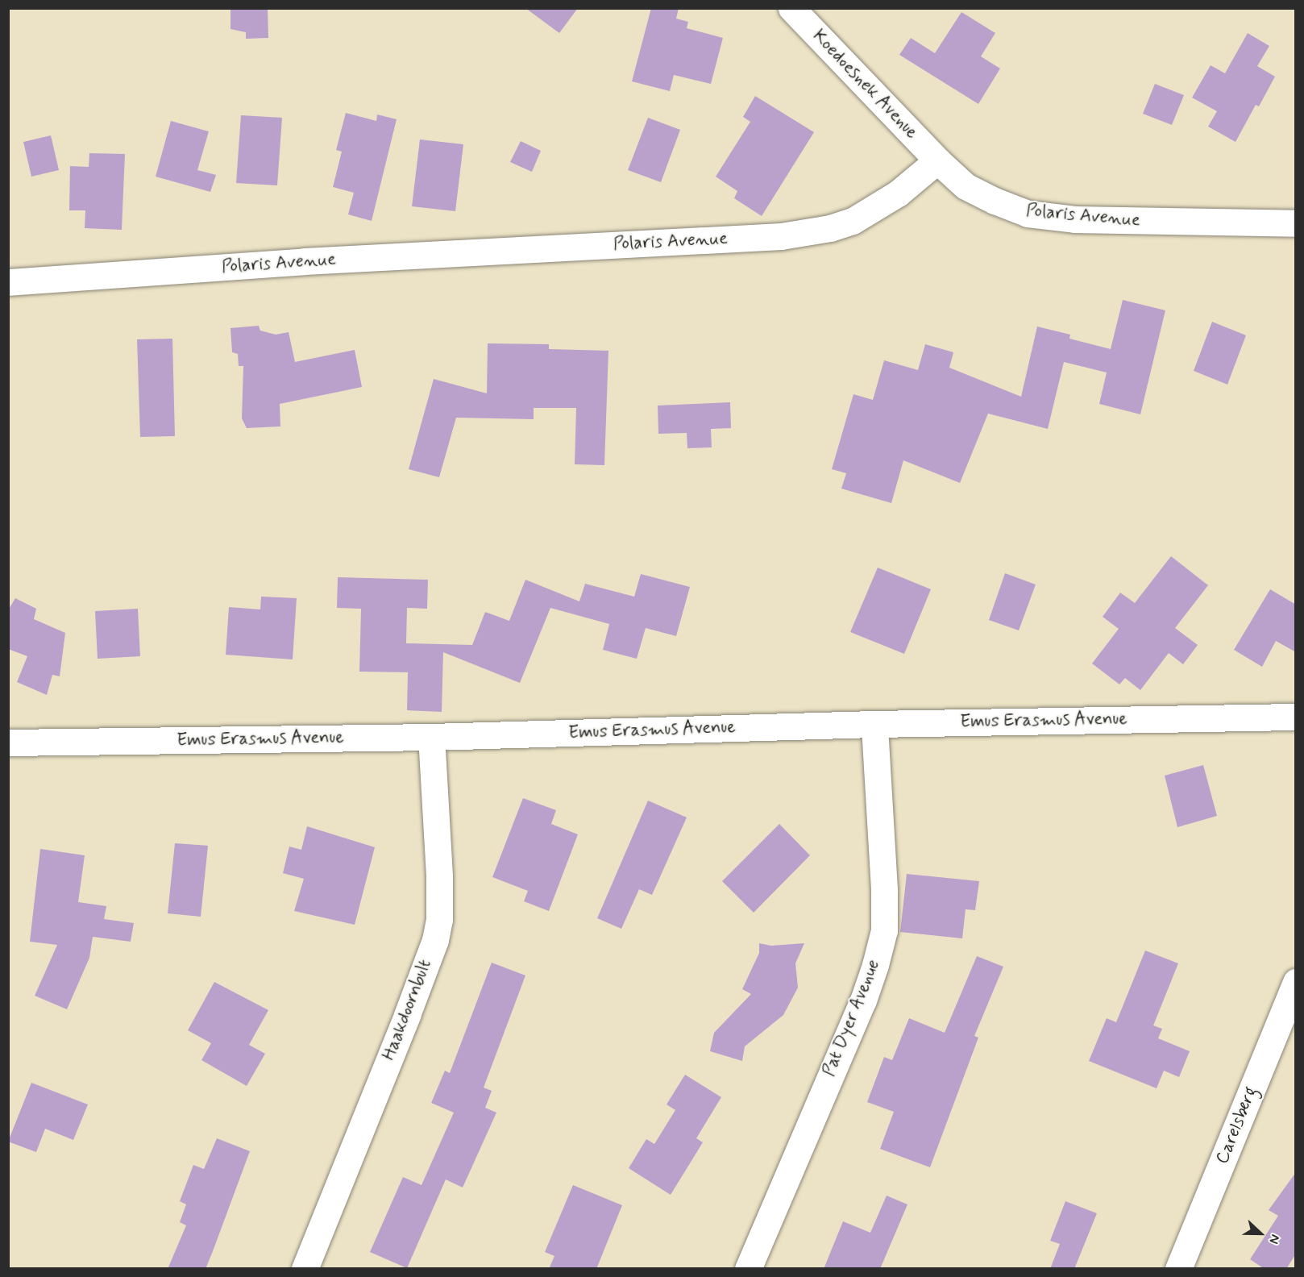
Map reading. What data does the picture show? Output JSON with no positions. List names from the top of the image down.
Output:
{
  "streets": {
    "street": [
      "Koedoesnek Avenue",
      "Polaris Avenue",
      "Emus Erasmus Avenue",
      "Haakdoornbult",
      "Pat Dyer Avenue",
      "Carelsberg"
    ]
  },
  "crossings": [
    ["Koedoesnek Avenue", "Polaris Avenue"],
    ["Emus Erasmus Avenue", "Haakdoornbult"],
    ["Emus Erasmus Avenue", "Pat Dyer Avenue"]
  ],
  "north": "right"
}
